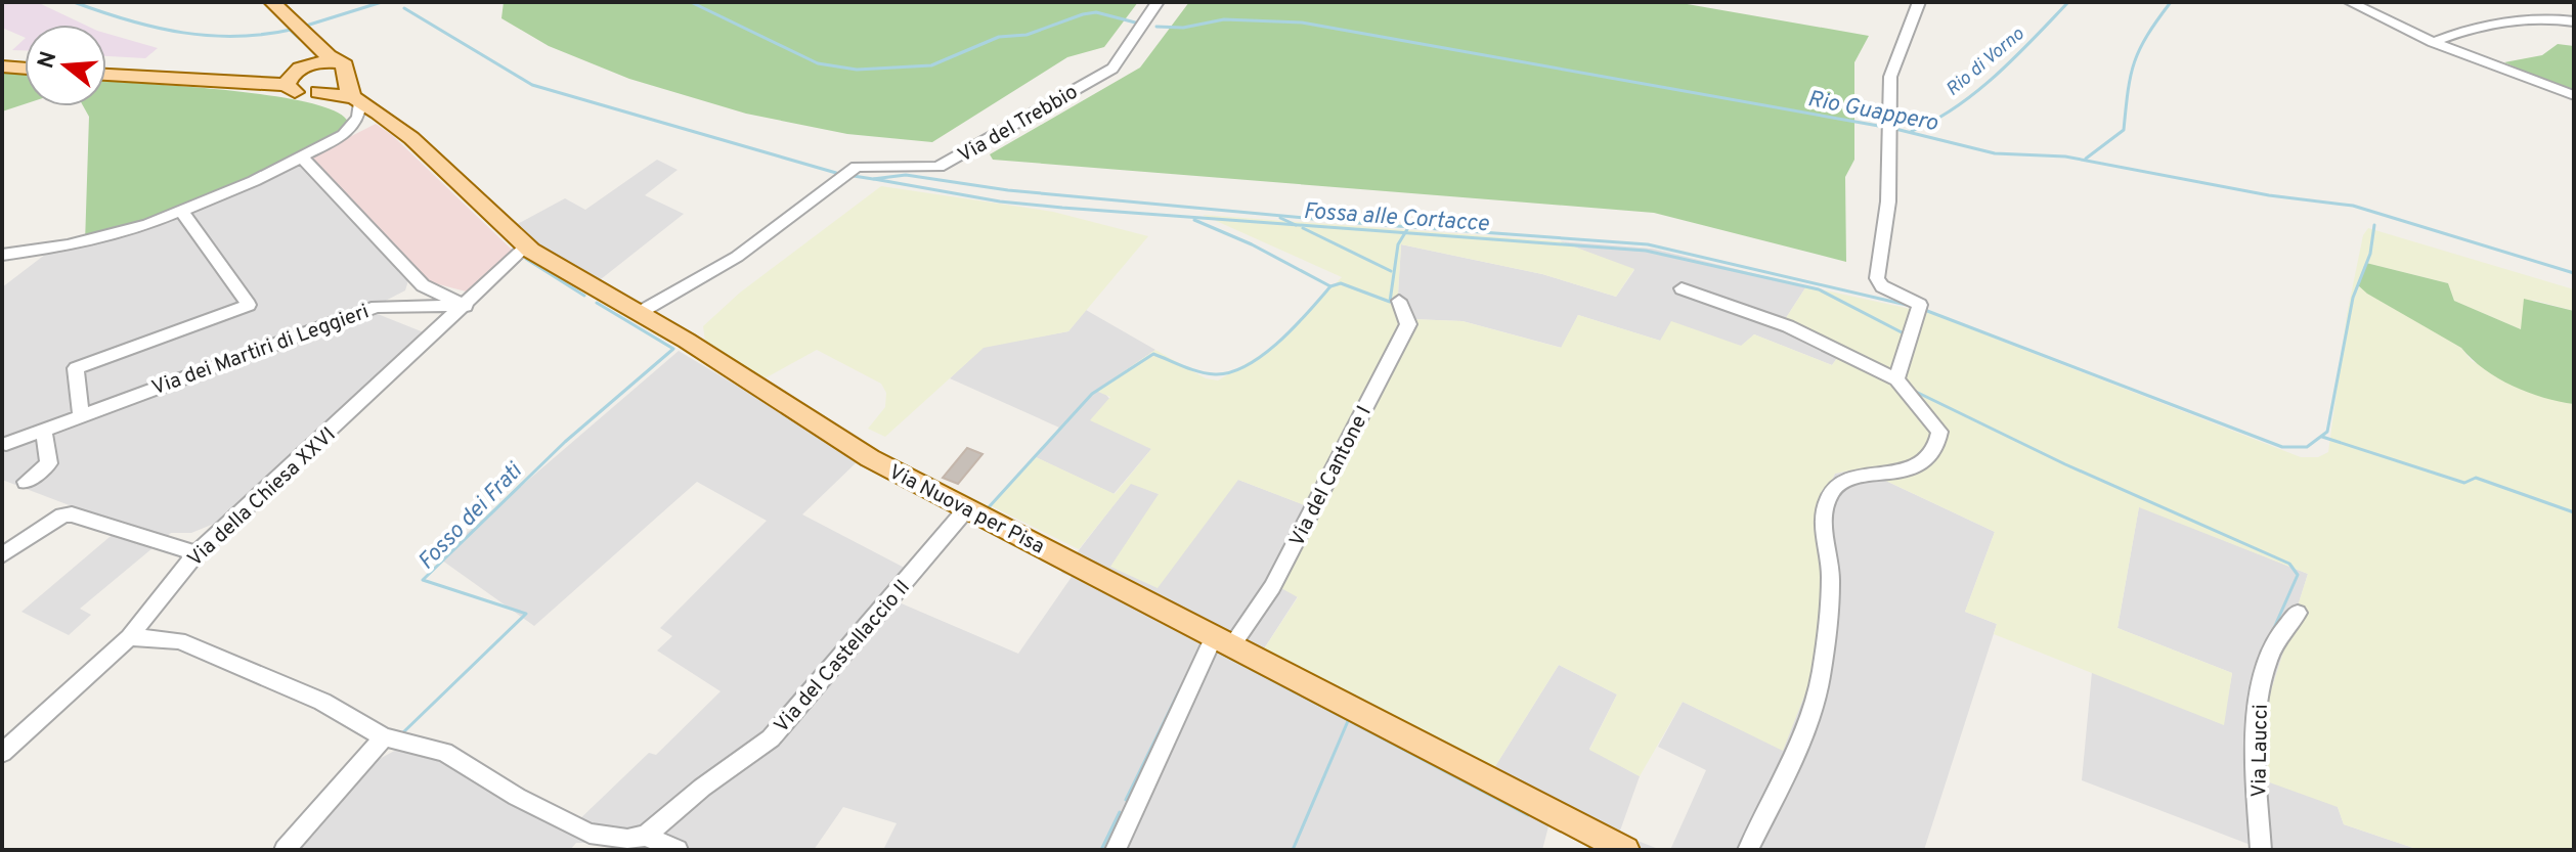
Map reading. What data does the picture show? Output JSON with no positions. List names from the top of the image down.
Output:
{
  "streets": {
    "main road": ["Via Nuova per Pisa"],
    "street": [
      "Via del Trebbio",
      "Via dei Martiri di Leggieri",
      "Via del Cantone I",
      "Via della Chiesa XXVI",
      "Via del Castellaccio II",
      "Via Laucci"
    ]
  },
  "crossings": [
    ["Via del Trebbio", "Via Nuova per Pisa"],
    ["Via dei Martiri di Leggieri", "Via della Chiesa XXVI"],
    ["Via del Cantone I", "Via Nuova per Pisa"],
    ["Via della Chiesa XXVI", "Via Nuova per Pisa"],
    ["Via Nuova per Pisa", "Via del Castellaccio II"]
  ],
  "water": [
    "Rio di Vorno",
    "Rio Guappero",
    "Fossa alle Cortacce",
    "Fosso dei Frati"
  ],
  "north": "left"
}
